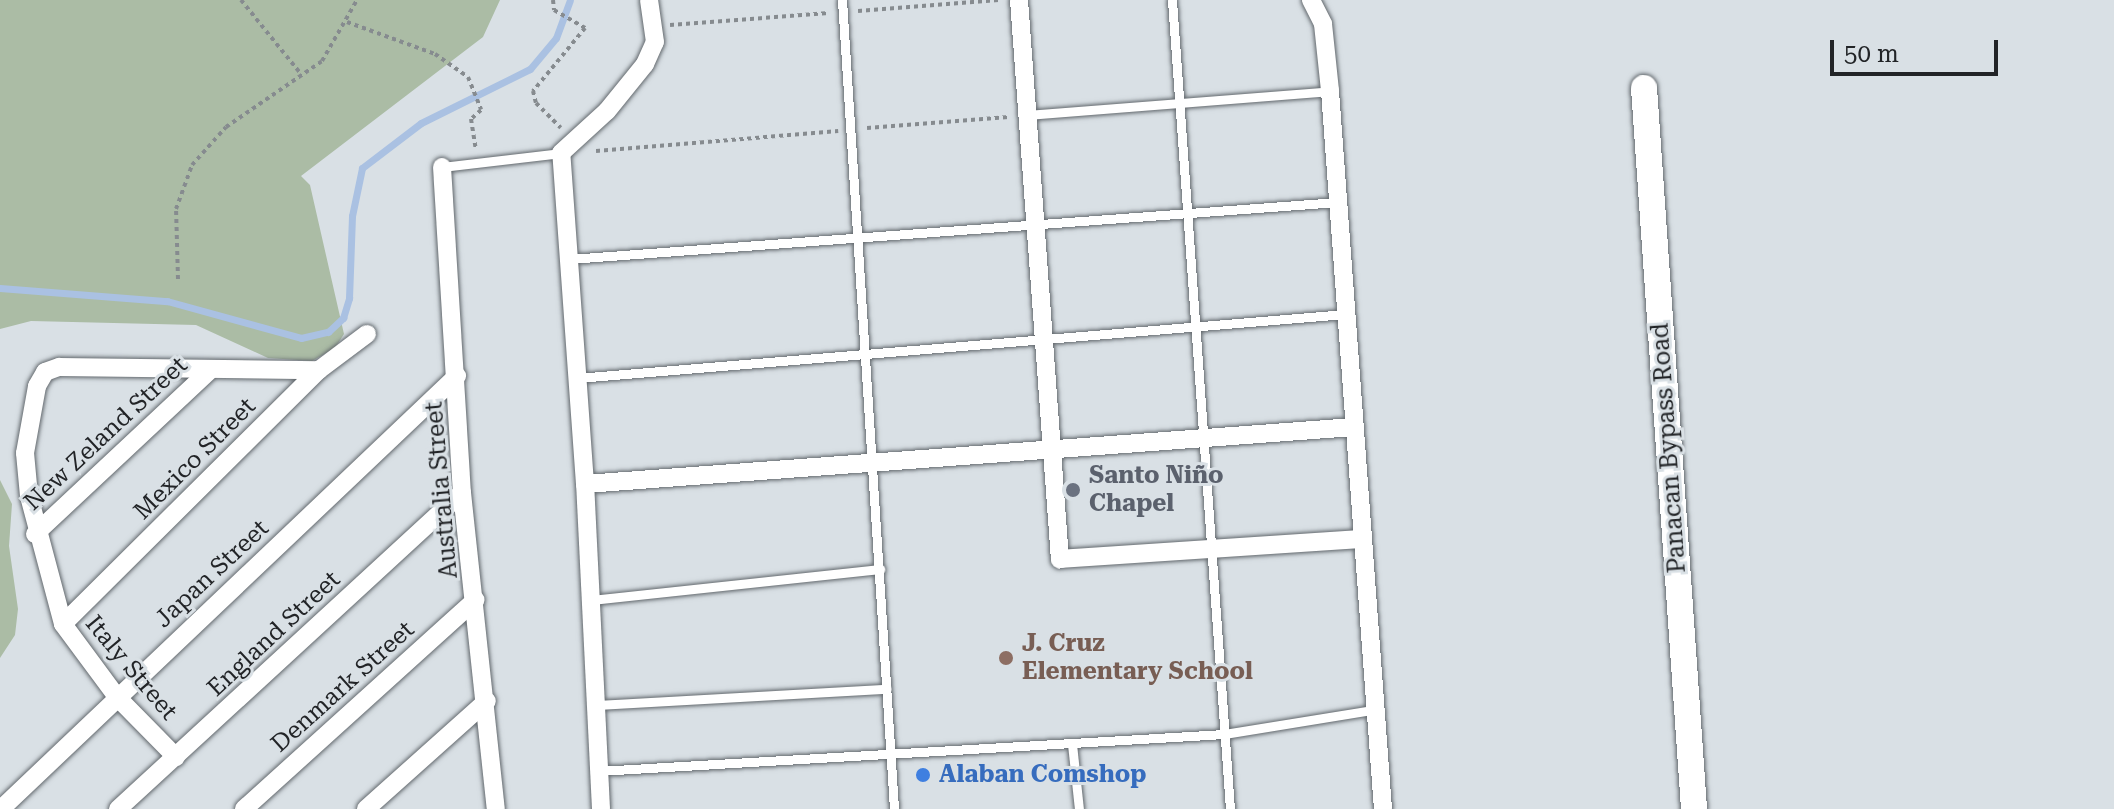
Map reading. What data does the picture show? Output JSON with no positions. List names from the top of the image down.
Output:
{
  "streets": {
    "main road": ["Panacan Bypass Road"],
    "street": [
      "New Zeland Street",
      "Mexico Street",
      "Australia Street",
      "Japan Street",
      "England Street",
      "Italy Street",
      "Denmark Street"
    ]
  },
  "crossings": [
    ["New Zeland Street", "Italy Street"],
    ["Mexico Street", "Italy Street"],
    ["Australia Street", "Japan Street"],
    ["Australia Street", "England Street"],
    ["Australia Street", "Denmark Street"],
    ["Japan Street", "Italy Street"],
    ["England Street", "Italy Street"]
  ],
  "places": ["Santo Niño Chapel", "J. Cruz Elementary School", "Alaban Comshop"],
  "scale_bar": "50 m"
}
